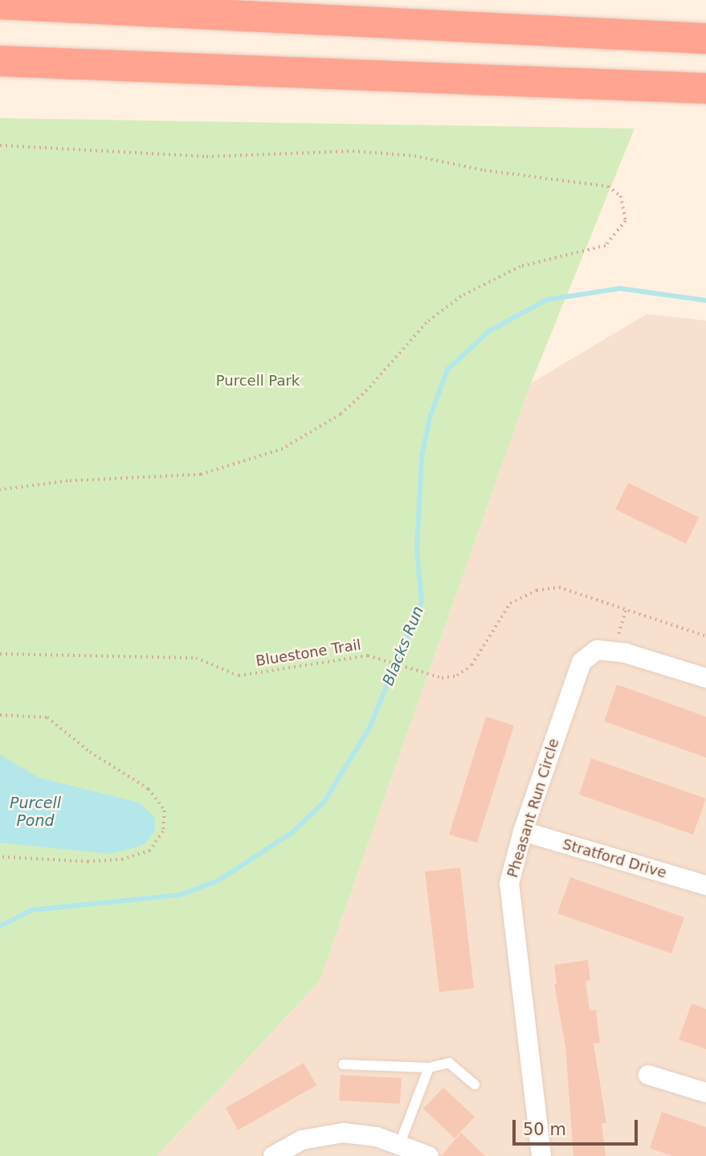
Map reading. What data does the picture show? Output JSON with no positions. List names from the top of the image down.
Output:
{
  "streets": {
    "street": ["Pheasant Run Circle", "Stratford Drive"],
    "path": ["Bluestone Trail"]
  },
  "crossings": [
    ["Pheasant Run Circle", "Stratford Drive"]
  ],
  "water": ["Blacks Run", "Purcell Pond"],
  "parks": ["Purcell Park"],
  "scale_bar": "50 m"
}
